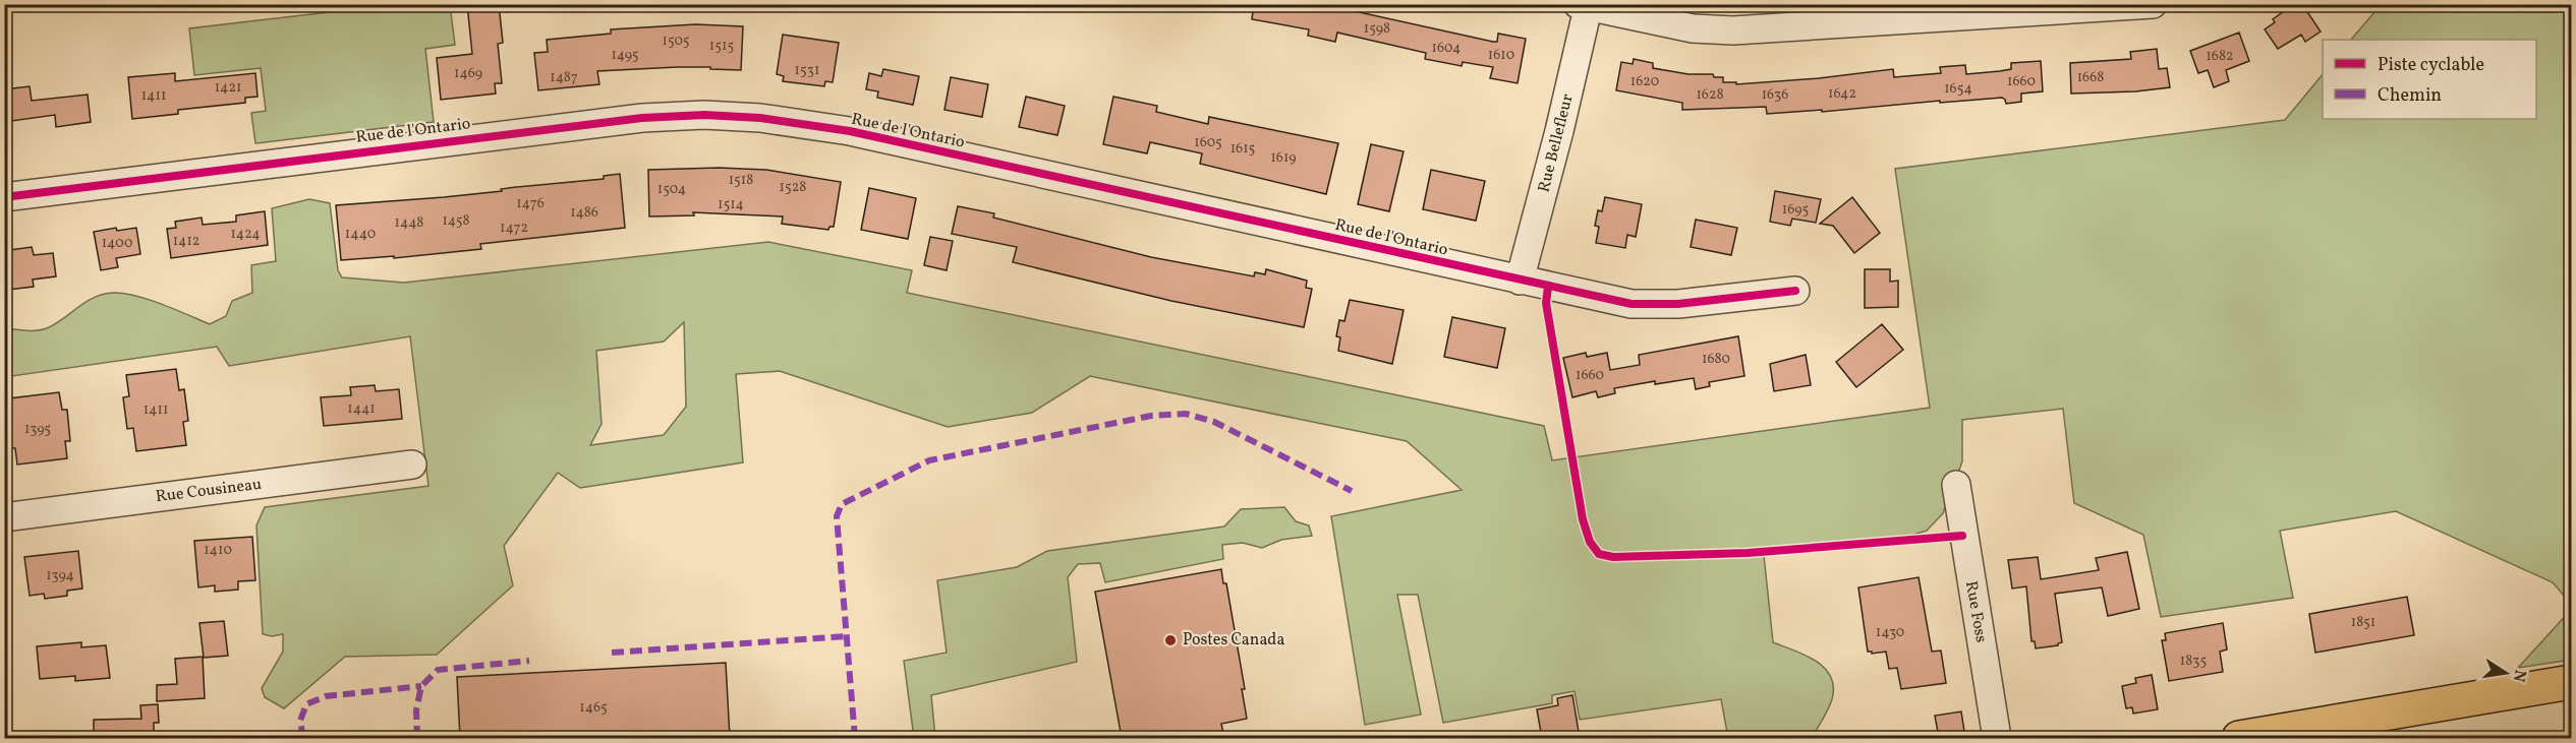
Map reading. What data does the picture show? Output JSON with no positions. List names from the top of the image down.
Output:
{
  "streets": {
    "street": [
      "Rue de l'Ontario",
      "Rue Bellefleur",
      "Rue Cousineau",
      "Rue Foss"
    ]
  },
  "crossings": [
    ["Rue de l'Ontario", "Rue Bellefleur"]
  ],
  "places": ["Postes Canada"],
  "house_numbers": [
    "1598",
    "1505",
    "1515",
    "1604",
    "1495",
    "1610",
    "1682",
    "1531",
    "1469",
    "1487",
    "1668",
    "1620",
    "1660",
    "1421",
    "1654",
    "1642",
    "1628",
    "1636",
    "1411",
    "1605",
    "1615",
    "1619",
    "1518",
    "1528",
    "1504",
    "1476",
    "1514",
    "1695",
    "1486",
    "1458",
    "1448",
    "1472",
    "1424",
    "1440",
    "1412",
    "1400",
    "1680",
    "1660",
    "1441",
    "1411",
    "1395",
    "1410",
    "1394",
    "1851",
    "1430",
    "1835",
    "1465"
  ],
  "legend": ["Piste cyclable", "Chemin"],
  "north": "right"
}
